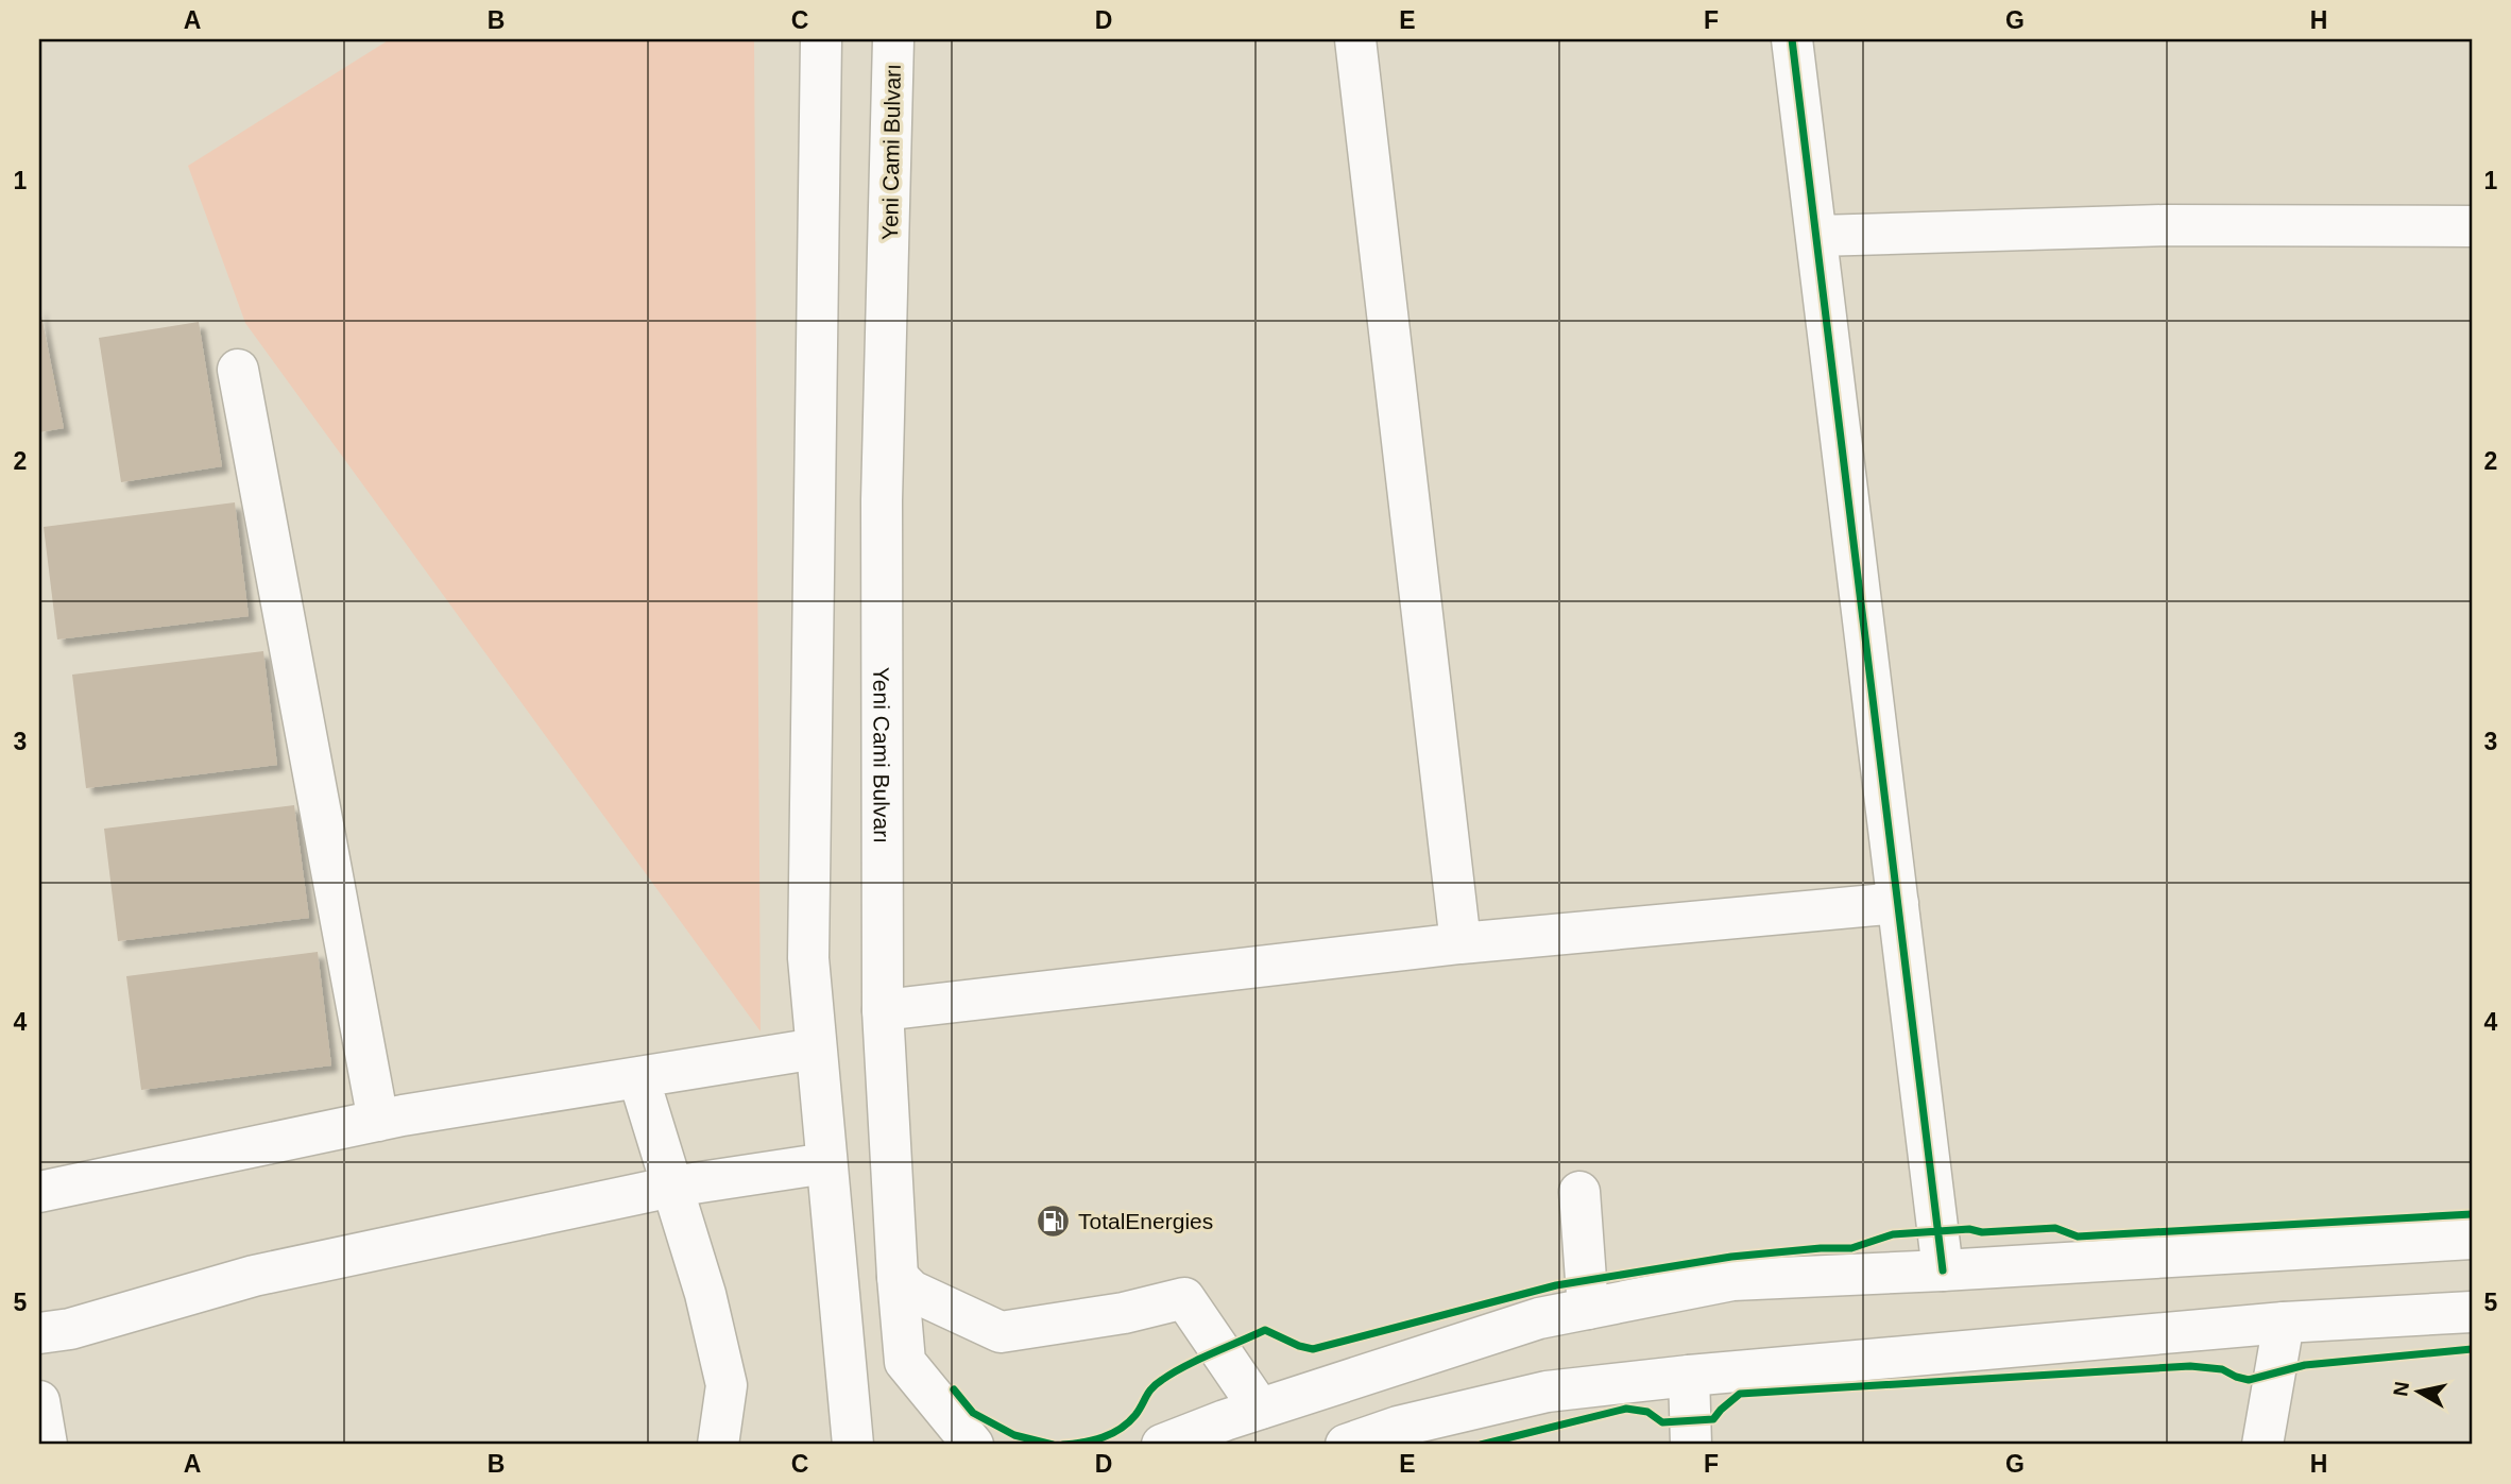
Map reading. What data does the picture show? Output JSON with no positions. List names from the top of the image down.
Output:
{
  "streets": {
    "street": ["Yeni Cami Bulvarı"]
  },
  "places": {
    "fuel station": ["TotalEnergies"]
  },
  "north": "left",
  "grid": {
    "columns": [
      "A",
      "B",
      "C",
      "D",
      "E",
      "F",
      "G",
      "H"
    ],
    "rows": [
      "1",
      "2",
      "3",
      "4",
      "5"
    ]
  }
}
